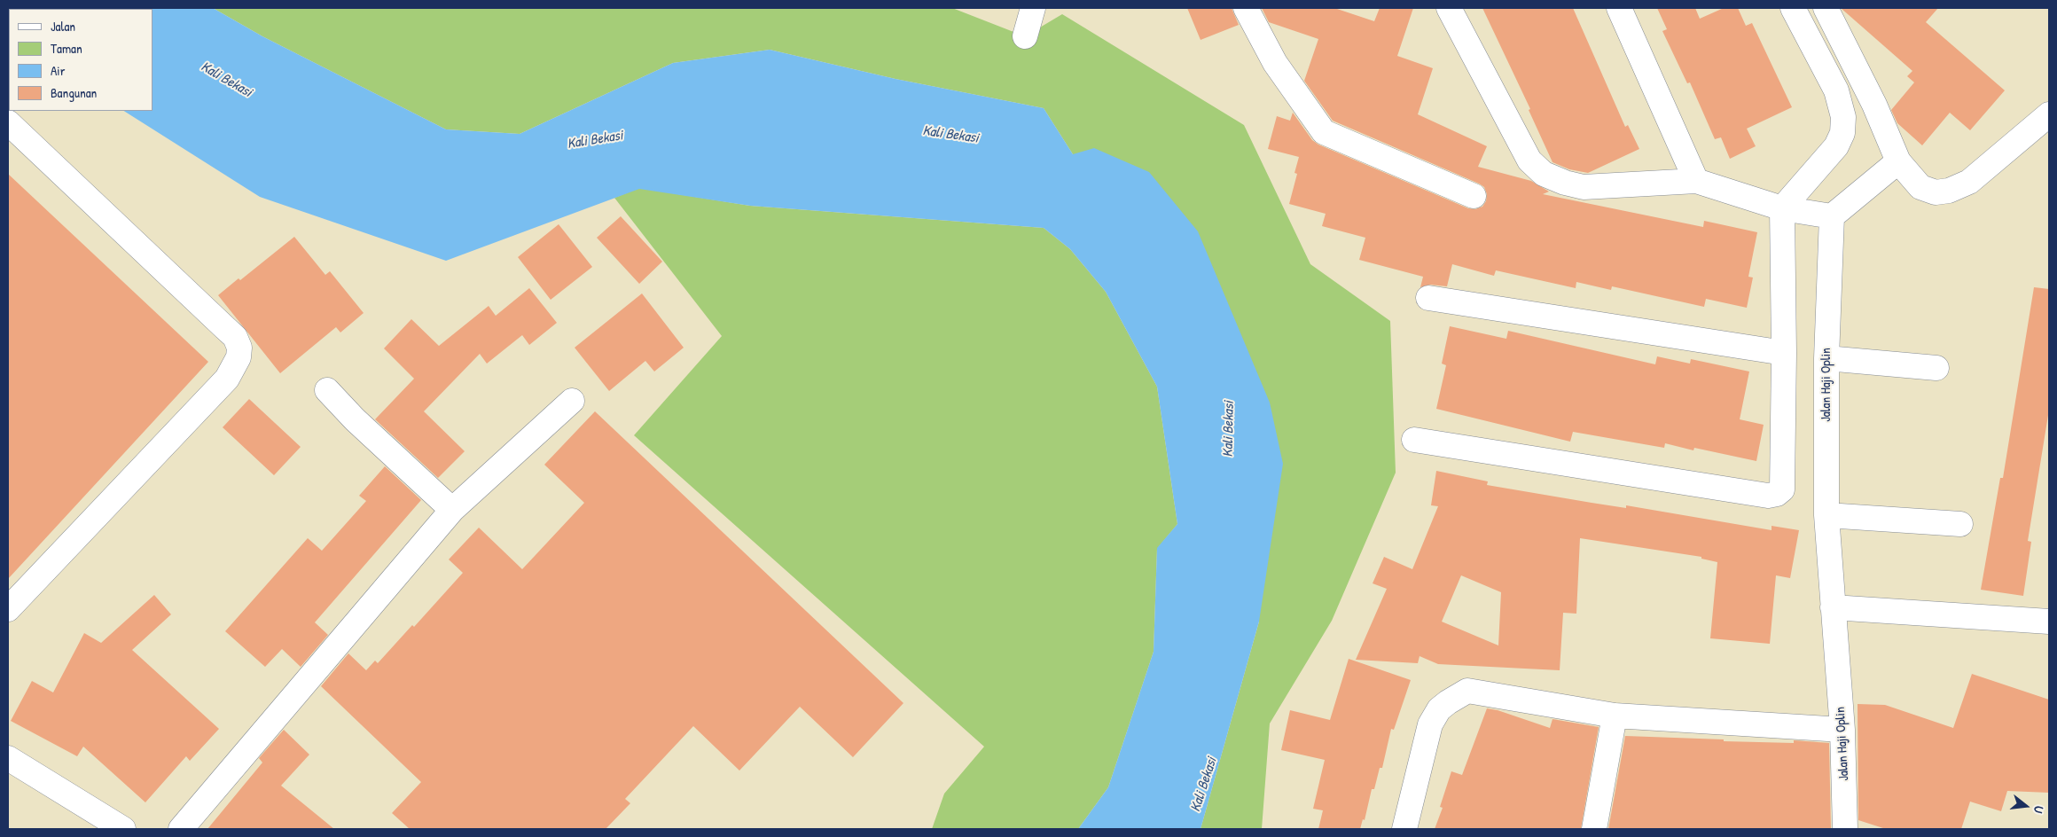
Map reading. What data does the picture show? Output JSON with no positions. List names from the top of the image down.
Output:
{
  "streets": {
    "street": ["Jalan Haji Oplin"]
  },
  "water": ["Kali Bekasi"],
  "legend": [
    "Jalan",
    "Taman",
    "Air",
    "Bangunan"
  ],
  "north": "right"
}
